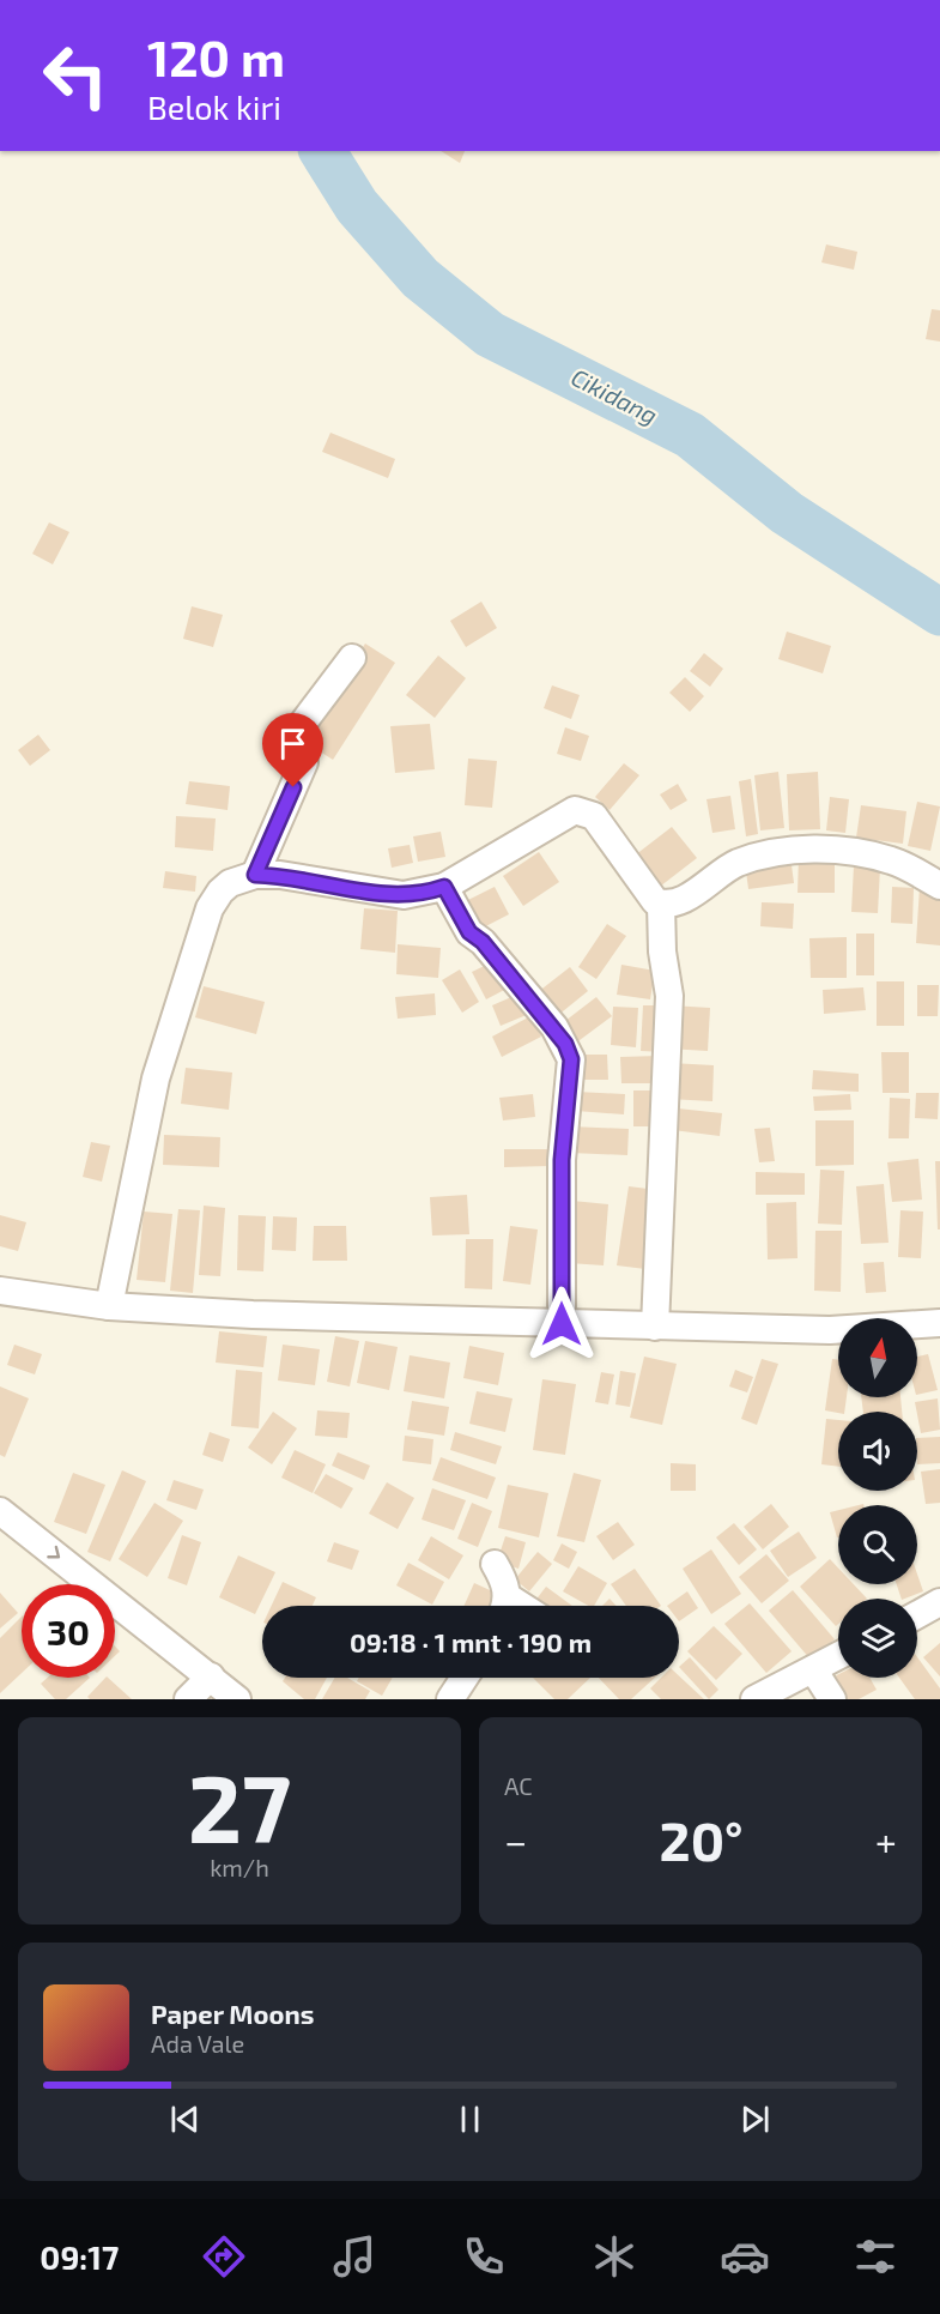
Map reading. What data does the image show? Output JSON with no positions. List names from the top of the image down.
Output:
{
  "water": ["Cikidang"],
  "north": "top",
  "page": {
    "turn": ["120 m", "Belok kiri"],
    "limit": "30",
    "trip": "09:18 · 1 mnt · 190 m",
    "tile": [
      ["27", "km/h"],
      "AC"
    ],
    "heat": ["−", "20°", "+"],
    "song": ["Paper Moons", "Ada Vale"],
    "tabs": "09:17"
  }
}
